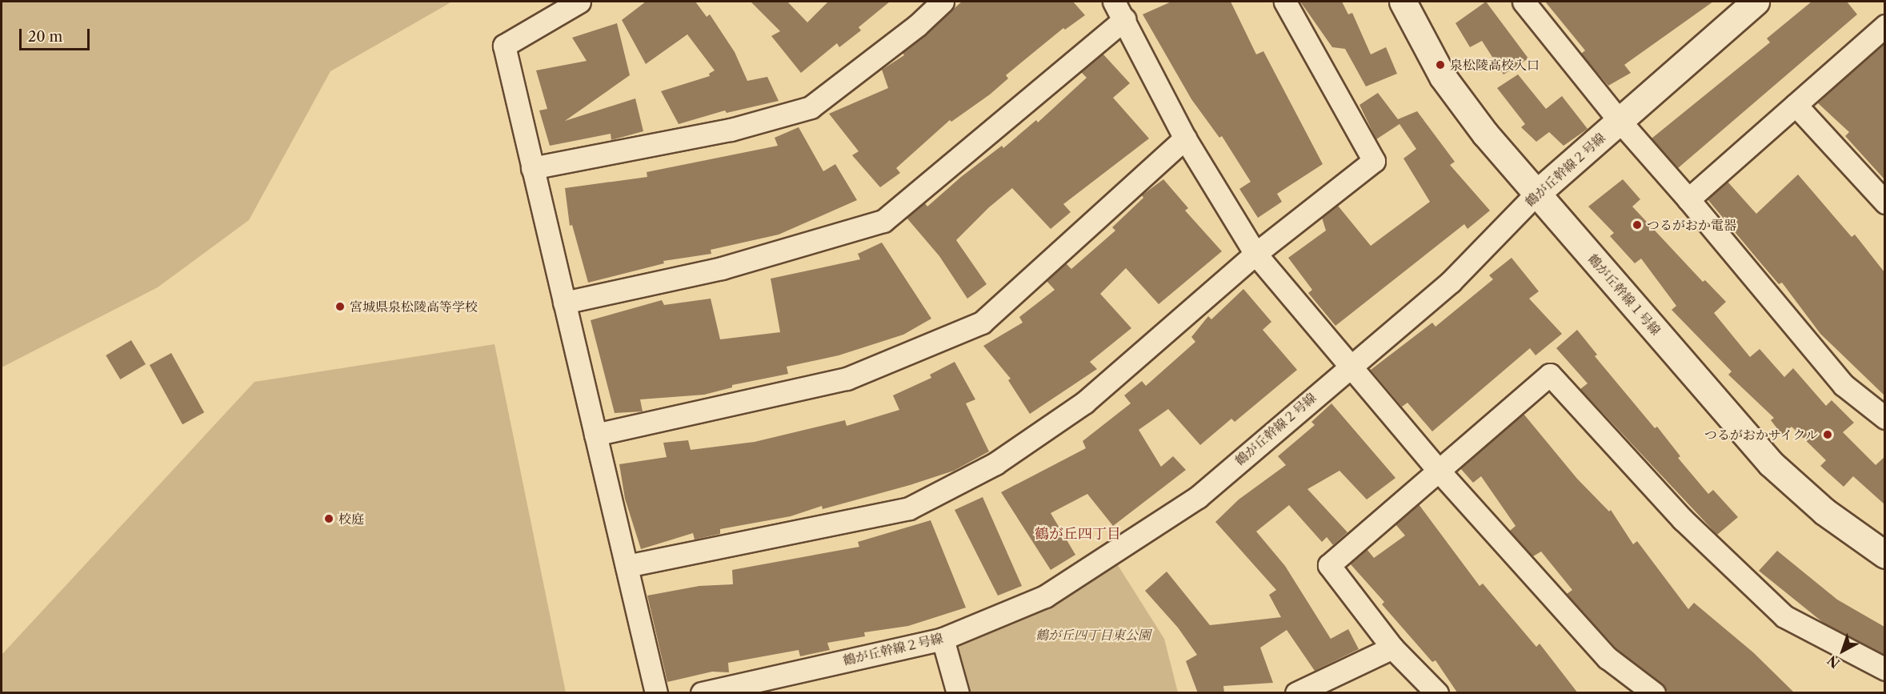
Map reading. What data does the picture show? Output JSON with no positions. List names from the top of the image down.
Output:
{
  "streets": {
    "street": ["鶴が丘幹線２号線", "鶴が丘幹線１号線"]
  },
  "crossings": [
    ["鶴が丘幹線２号線", "鶴が丘幹線１号線"]
  ],
  "districts": ["鶴が丘四丁目"],
  "parks": ["鶴が丘四丁目東公園"],
  "places": [
    "泉松陵高校入口",
    "つるがおか電器",
    "宮城県泉松陵高等学校",
    "つるがおかサイクル",
    "校庭"
  ],
  "scale_bar": "20 m",
  "north": "bottom left"
}
